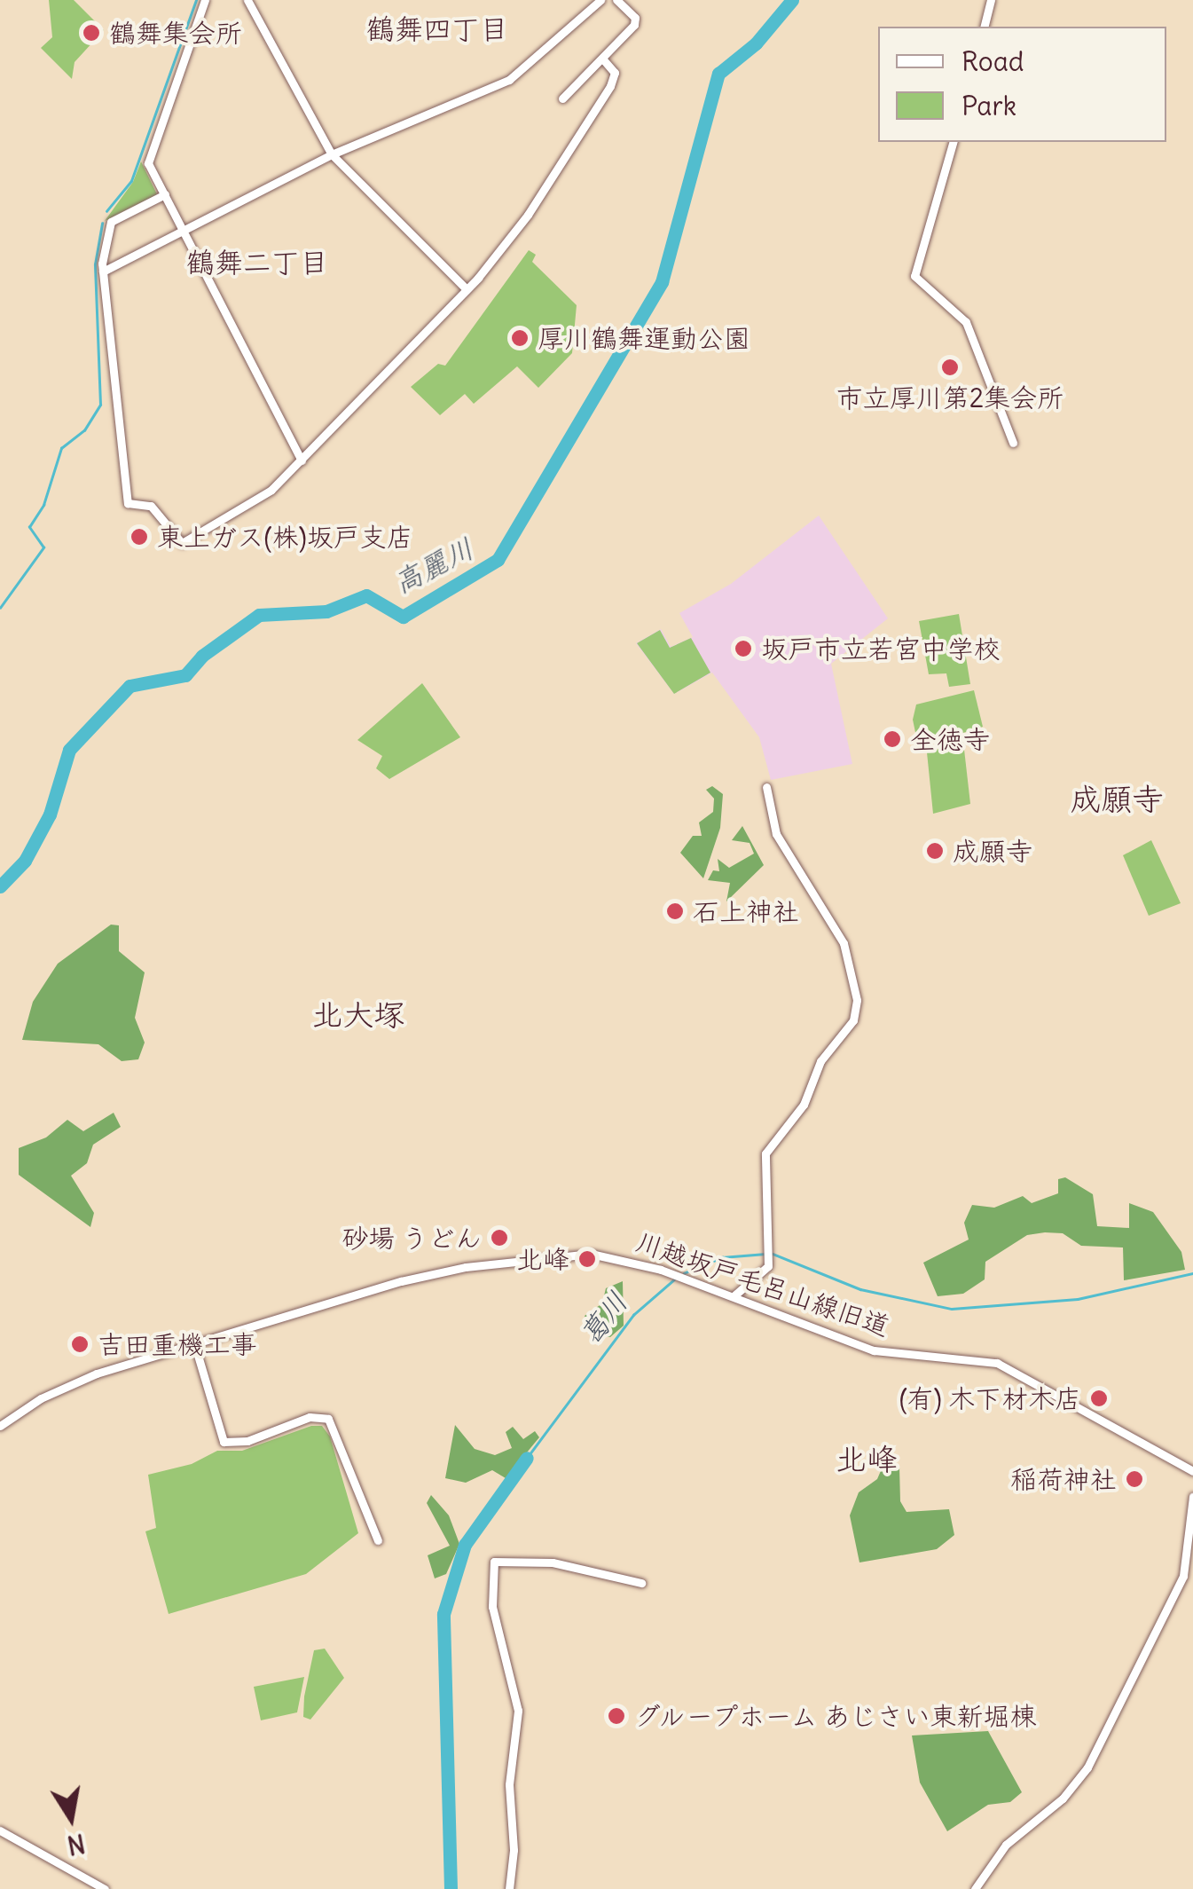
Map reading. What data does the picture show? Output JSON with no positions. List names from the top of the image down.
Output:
{
  "streets": {
    "street": ["川越坂戸毛呂山線旧道"]
  },
  "districts": [
    "鶴舞四丁目",
    "鶴舞二丁目",
    "成願寺",
    "北大塚",
    "北峰"
  ],
  "water": ["高麗川", "葛川"],
  "places": [
    "鶴舞集会所",
    "厚川鶴舞運動公園",
    "市立厚川第2集会所",
    "東上ガス(株)坂戸支店",
    "坂戸市立若宮中学校",
    "全徳寺",
    "成願寺",
    "石上神社",
    "砂場 うどん",
    "北峰",
    "吉田重機工事",
    "(有) 木下材木店",
    "稲荷神社",
    "グループホーム あじさい東新堀棟"
  ],
  "legend": ["Road", "Park"],
  "north": "bottom"
}
